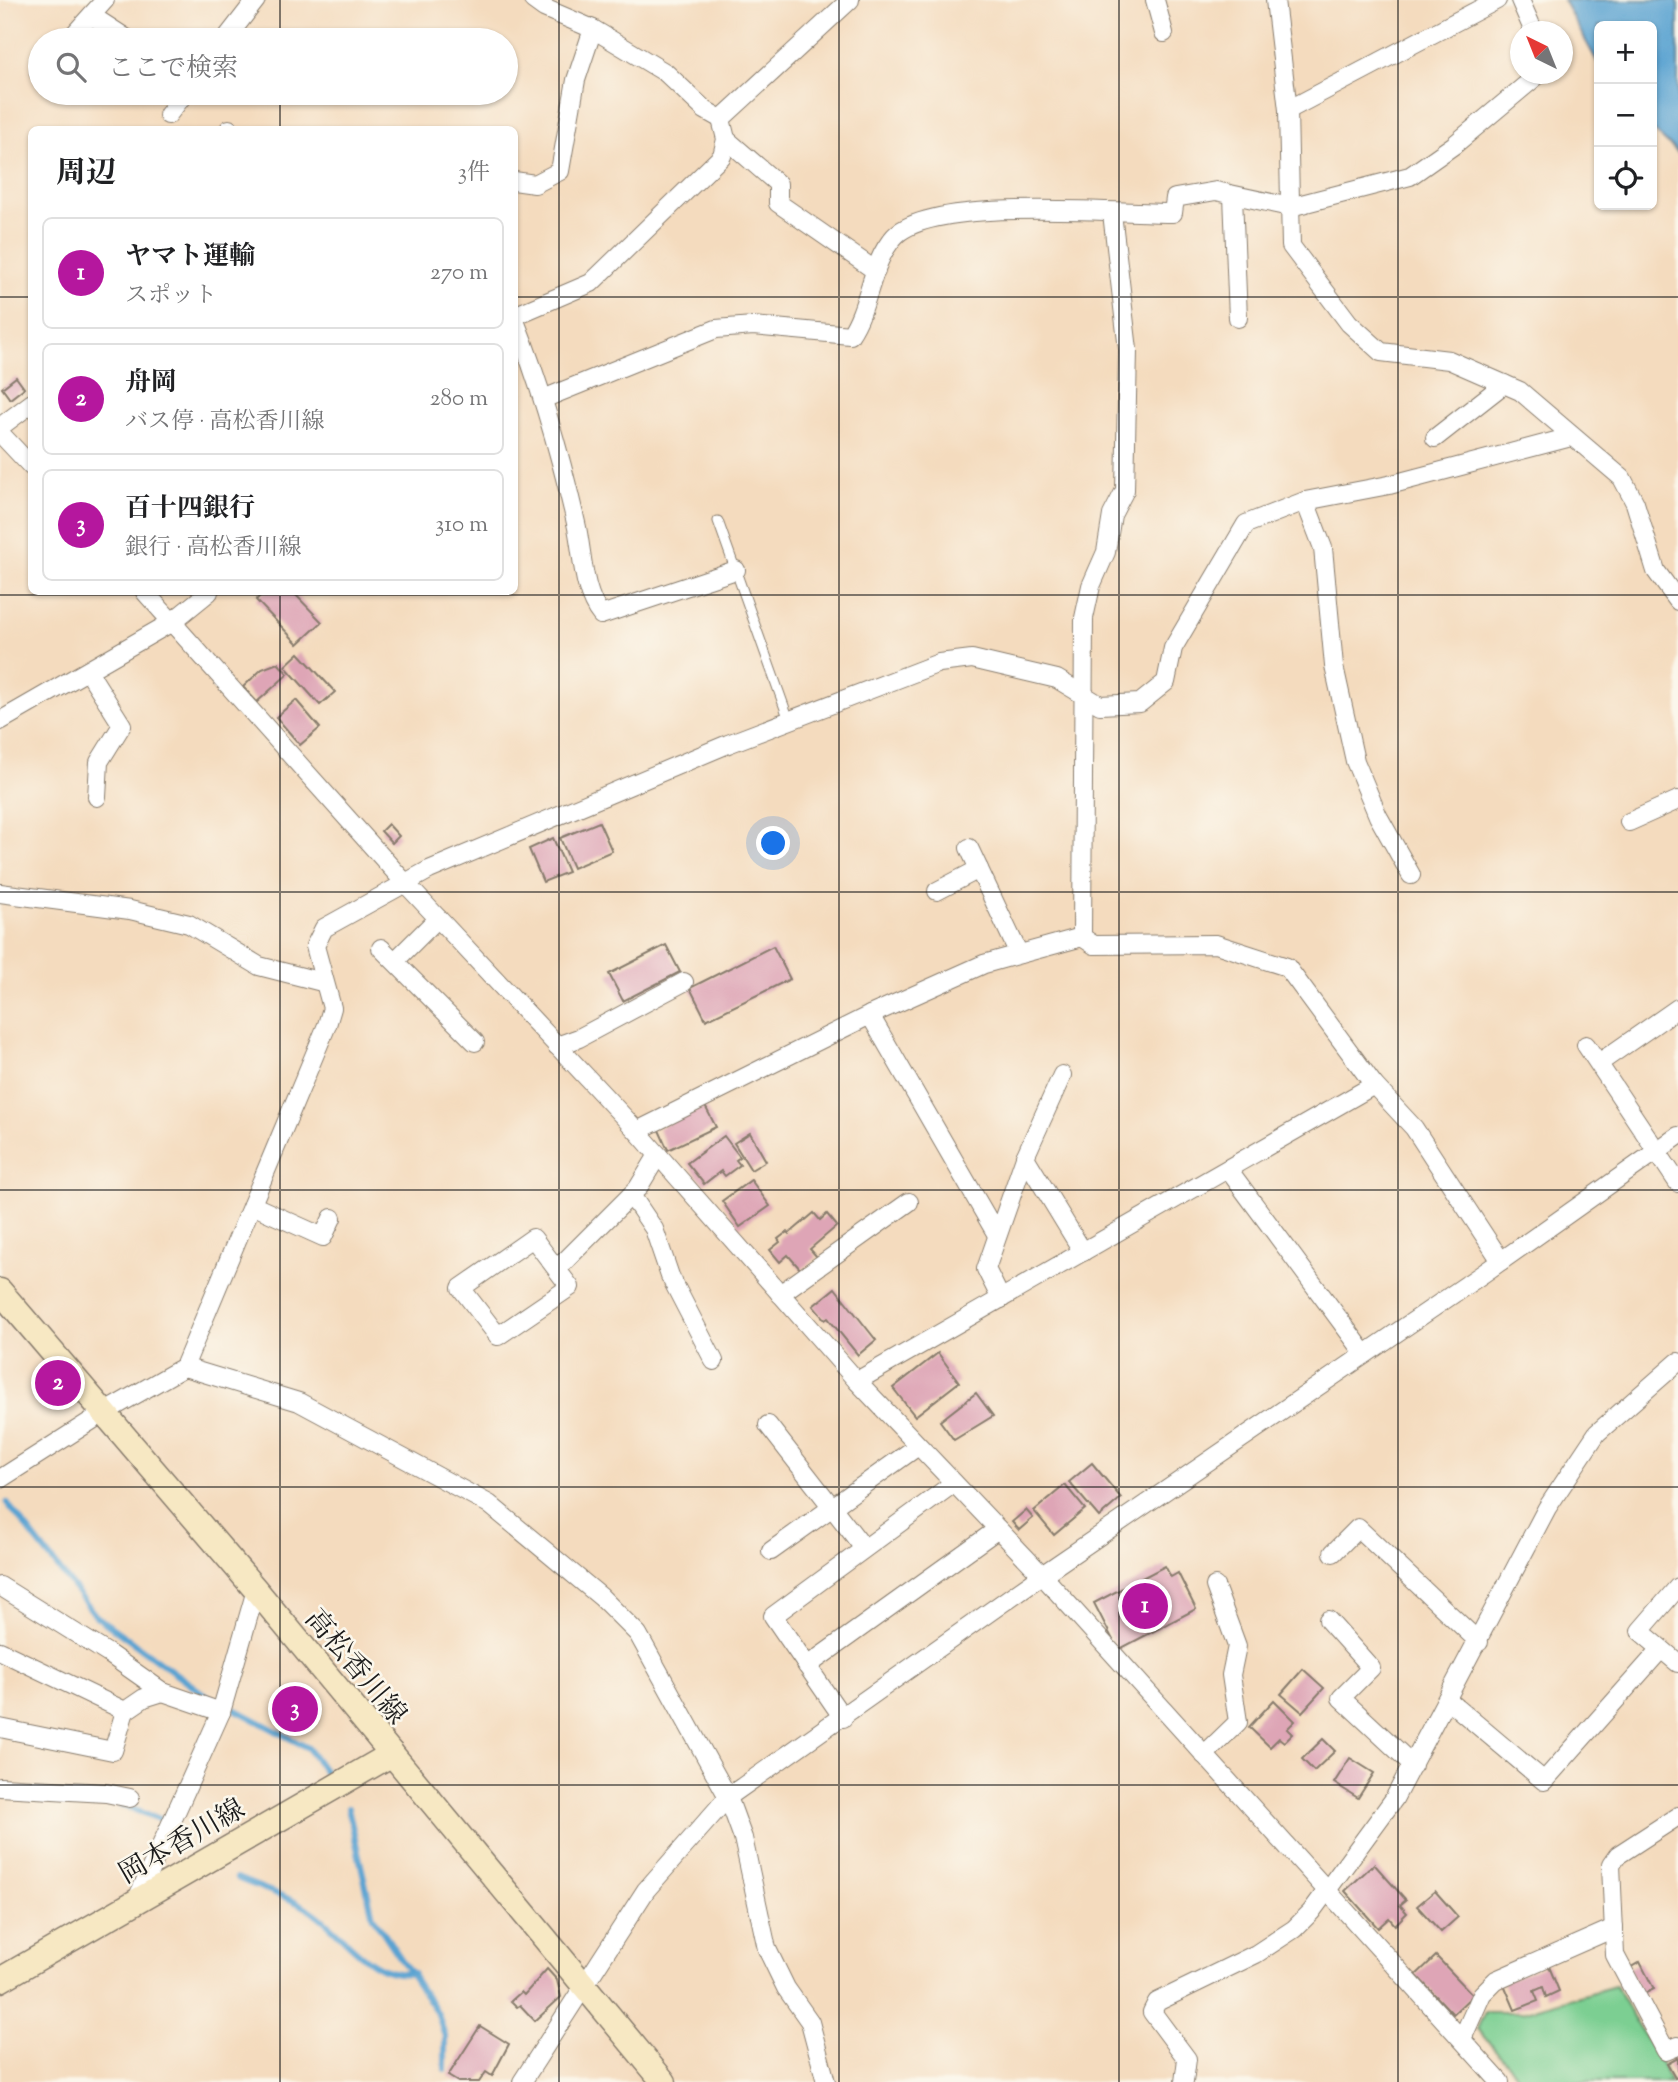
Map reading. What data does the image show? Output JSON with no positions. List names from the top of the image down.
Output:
{
  "streets": {
    "main road": ["高松香川線", "岡本香川線"]
  },
  "crossings": [
    ["高松香川線", "岡本香川線"]
  ],
  "north": "top left",
  "page": {
    "map_buttons": ["+", "−"],
    "search": "ここで検索",
    "heading": ["周辺", "3件"],
    "list": [
      {
        "mark": "1",
        "name": "ヤマト運輸",
        "note": "スポット",
        "value": "270 m"
      },
      {
        "mark": "2",
        "name": "舟岡",
        "note": "バス停 · 高松香川線",
        "value": "280 m"
      },
      {
        "mark": "3",
        "name": "百十四銀行",
        "note": "銀行 · 高松香川線",
        "value": "310 m"
      }
    ],
    "pins": ["2", "1", "3"]
  }
}
